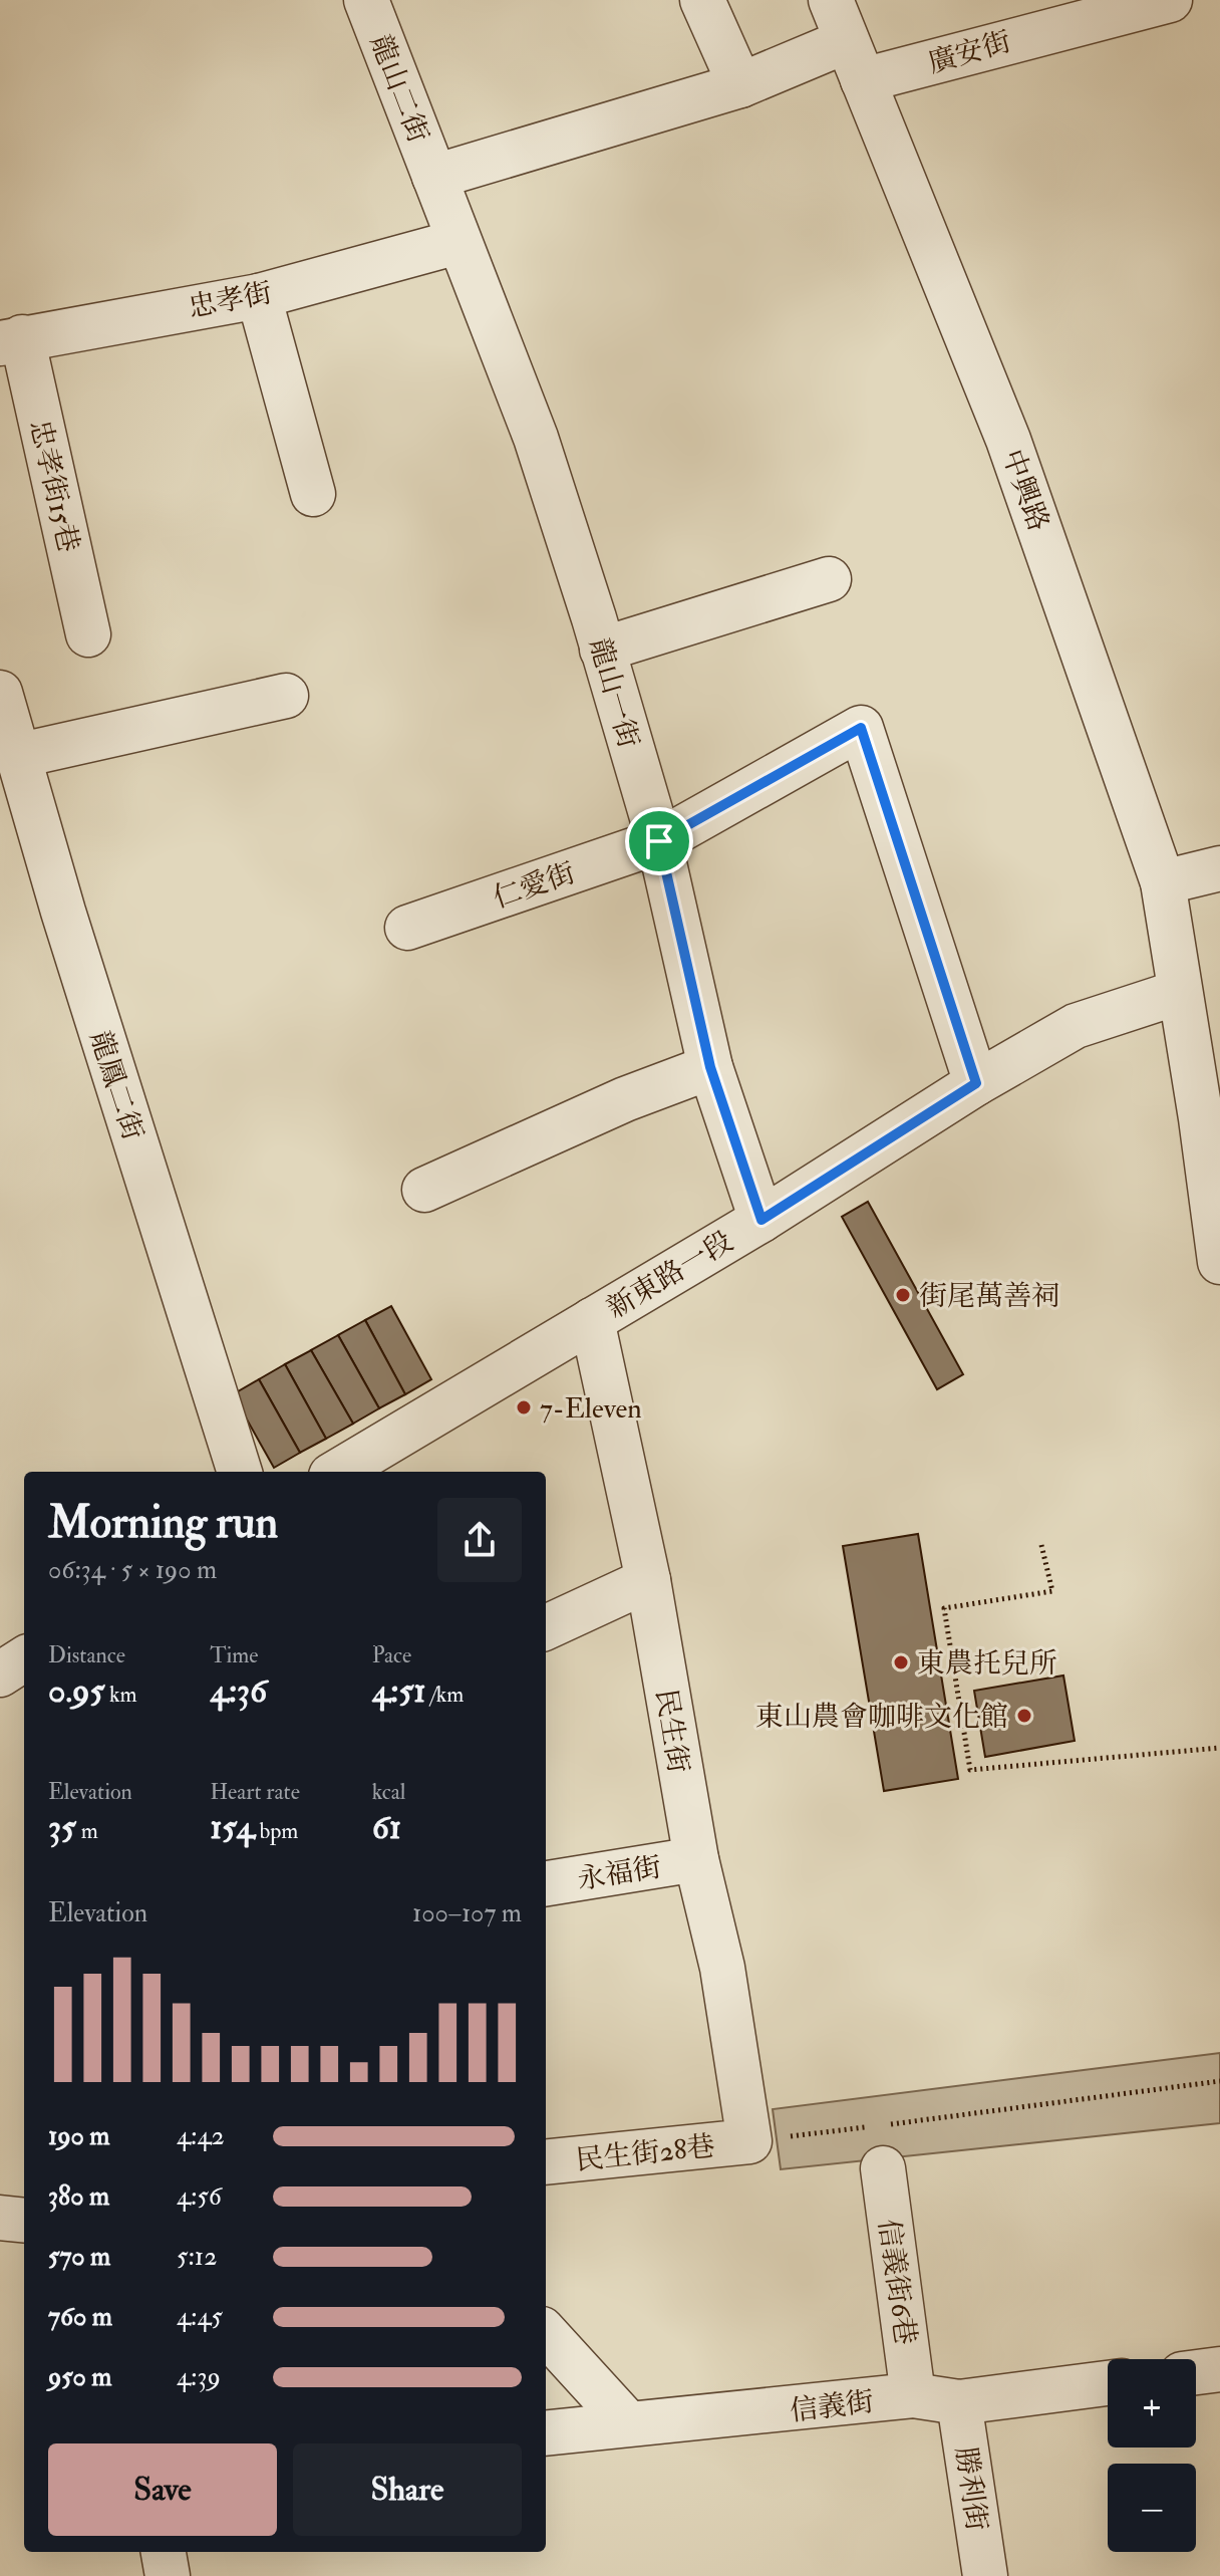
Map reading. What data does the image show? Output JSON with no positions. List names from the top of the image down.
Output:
{
  "streets": {
    "street": [
      "廣安街",
      "龍山二街",
      "忠孝街",
      "忠孝街15巷",
      "中興路",
      "龍山一街",
      "仁愛街",
      "龍鳳二街",
      "新東路一段",
      "民生街",
      "永福街",
      "民生街28巷",
      "信義街6巷",
      "信義街",
      "勝利街"
    ]
  },
  "crossings": [
    ["廣安街", "中興路"],
    ["龍山二街", "龍山一街"],
    ["忠孝街", "忠孝街15巷"],
    ["忠孝街", "龍山一街"],
    ["中興路", "新東路一段"],
    ["龍山一街", "仁愛街"],
    ["龍山一街", "新東路一段"],
    ["仁愛街", "新東路一段"],
    ["新東路一段", "民生街"],
    ["民生街", "永福街"],
    ["民生街", "民生街28巷"],
    ["信義街6巷", "信義街"],
    ["信義街", "勝利街"]
  ],
  "places": [
    "街尾萬善祠",
    "7-Eleven",
    "東農托兒所",
    "東山農會咖啡文化館"
  ],
  "page": {
    "heading": ["Morning run", "06:34 · 5 × 190 m"],
    "stats": [
      ["Distance", "0.95 km"],
      ["Time", "4:36"],
      ["Pace", "4:51 /km"],
      ["Elevation", "35 m"],
      ["Heart rate", "154 bpm"],
      ["kcal", "61"]
    ],
    "chart": ["Elevation", "100–107 m"],
    "list": [
      {
        "name": "190 m",
        "note": "4:42"
      },
      {
        "name": "380 m",
        "note": "4:56"
      },
      {
        "name": "570 m",
        "note": "5:12"
      },
      {
        "name": "760 m",
        "note": "4:45"
      },
      {
        "name": "950 m",
        "note": "4:39"
      }
    ],
    "map_buttons": ["+", "−"],
    "buttons": ["Save", "Share"]
  }
}
